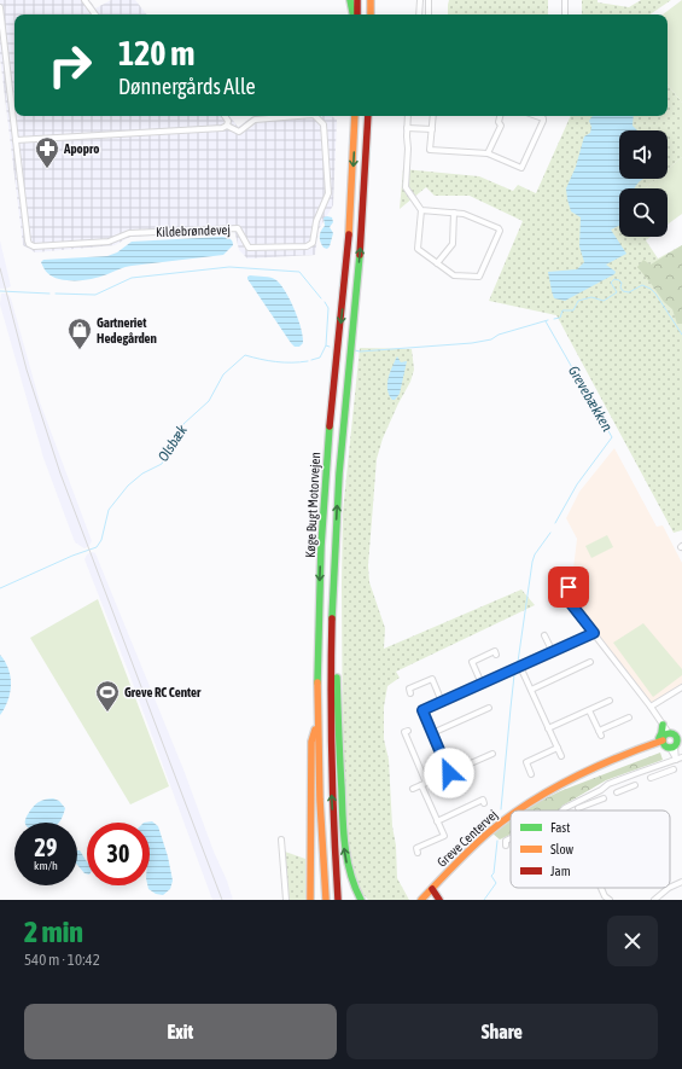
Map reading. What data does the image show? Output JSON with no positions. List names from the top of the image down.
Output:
{
  "streets": {
    "main road": ["Køge Bugt Motorvejen", "Greve Centervej"],
    "street": ["Kildebrøndevej"]
  },
  "water": ["Grevebækken", "Olsbæk"],
  "places": {
    "pharmacy": ["Apopro"],
    "shop": ["Gartneriet Hedegården"],
    "sports": ["Greve RC Center"]
  },
  "legend": ["Fast", "Slow", "Jam"],
  "page": {
    "turn": ["120 m", "Dønnergårds Alle"],
    "speed": "29 km/h",
    "limit": "30",
    "heading": ["2 min", "540 m · 10:42"],
    "buttons": ["Exit", "Share"]
  }
}
